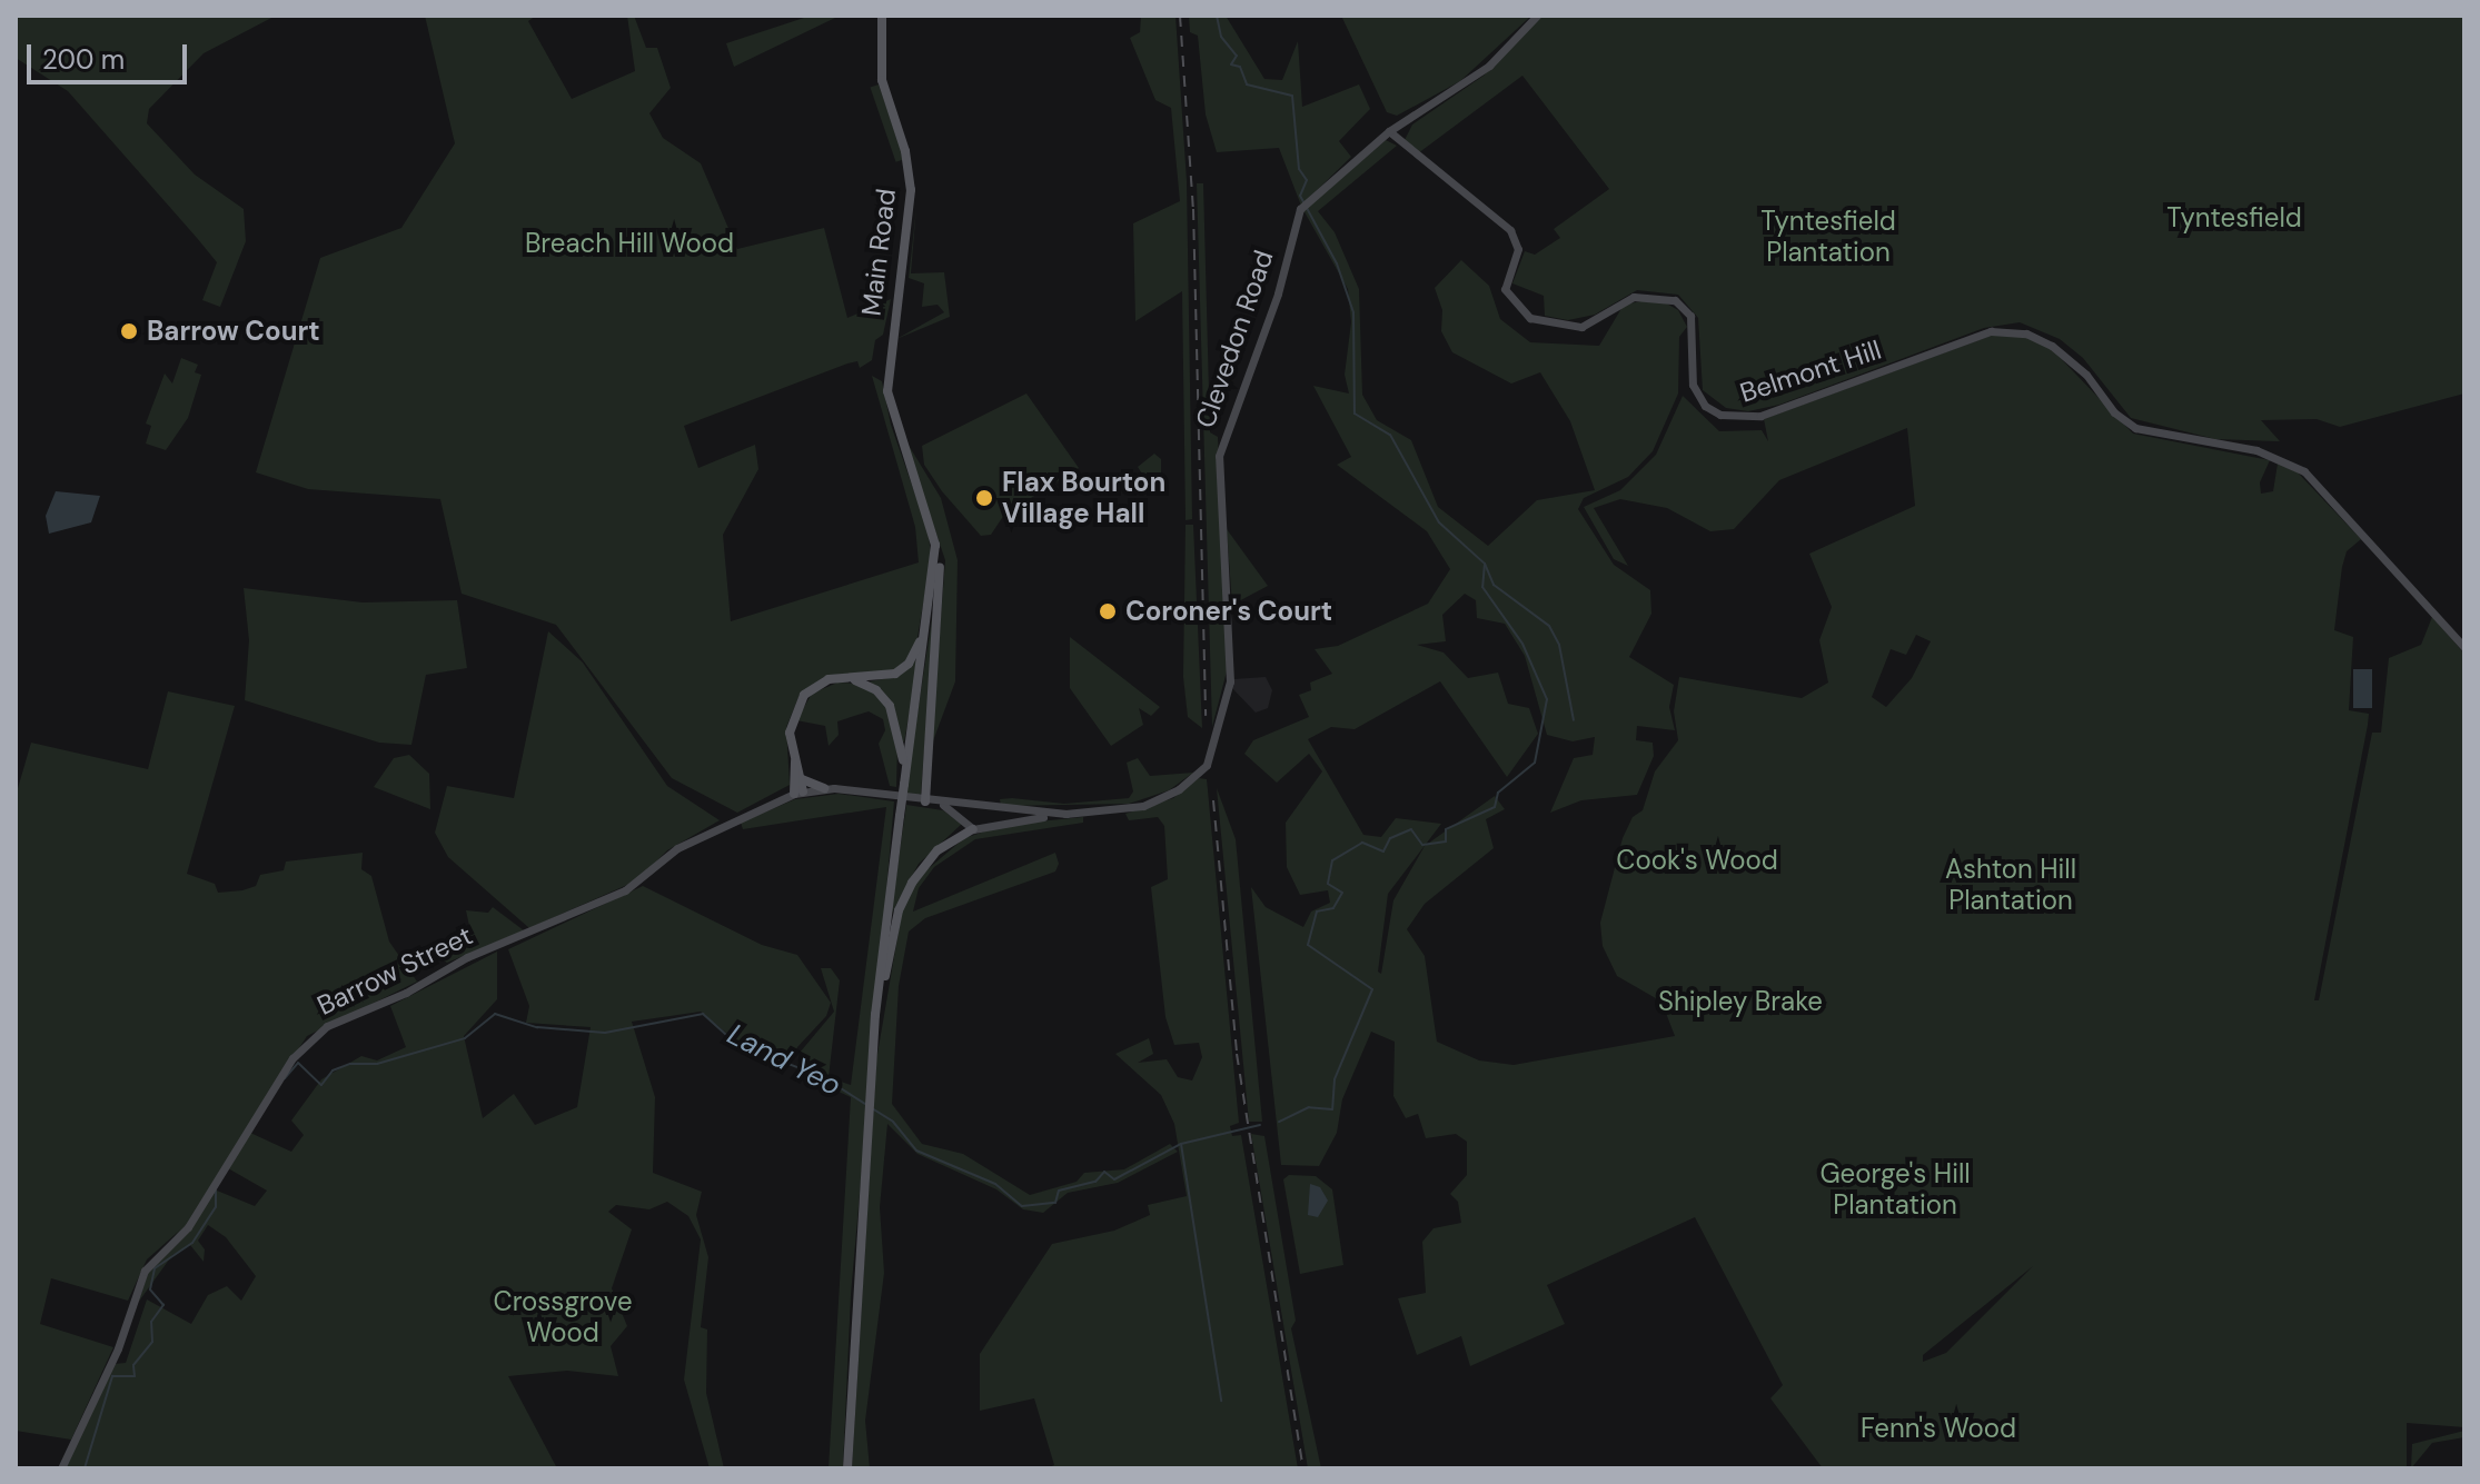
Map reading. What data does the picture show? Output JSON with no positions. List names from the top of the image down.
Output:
{
  "streets": {
    "main road": [
      "Main Road",
      "Clevedon Road",
      "Belmont Hill",
      "Barrow Street"
    ]
  },
  "crossings": [
    ["Clevedon Road", "Belmont Hill"],
    ["Clevedon Road", "Barrow Street"]
  ],
  "water": ["Land Yeo"],
  "parks": [
    "Tyntesfield",
    "Tyntesfield Plantation",
    "Breach Hill Wood",
    "Cook's Wood",
    "Ashton Hill Plantation",
    "Shipley Brake",
    "George's Hill Plantation",
    "Crossgrove Wood",
    "Fenn's Wood"
  ],
  "places": ["Barrow Court", "Flax Bourton Village Hall", "Coroner's Court"],
  "scale_bar": "200 m"
}
